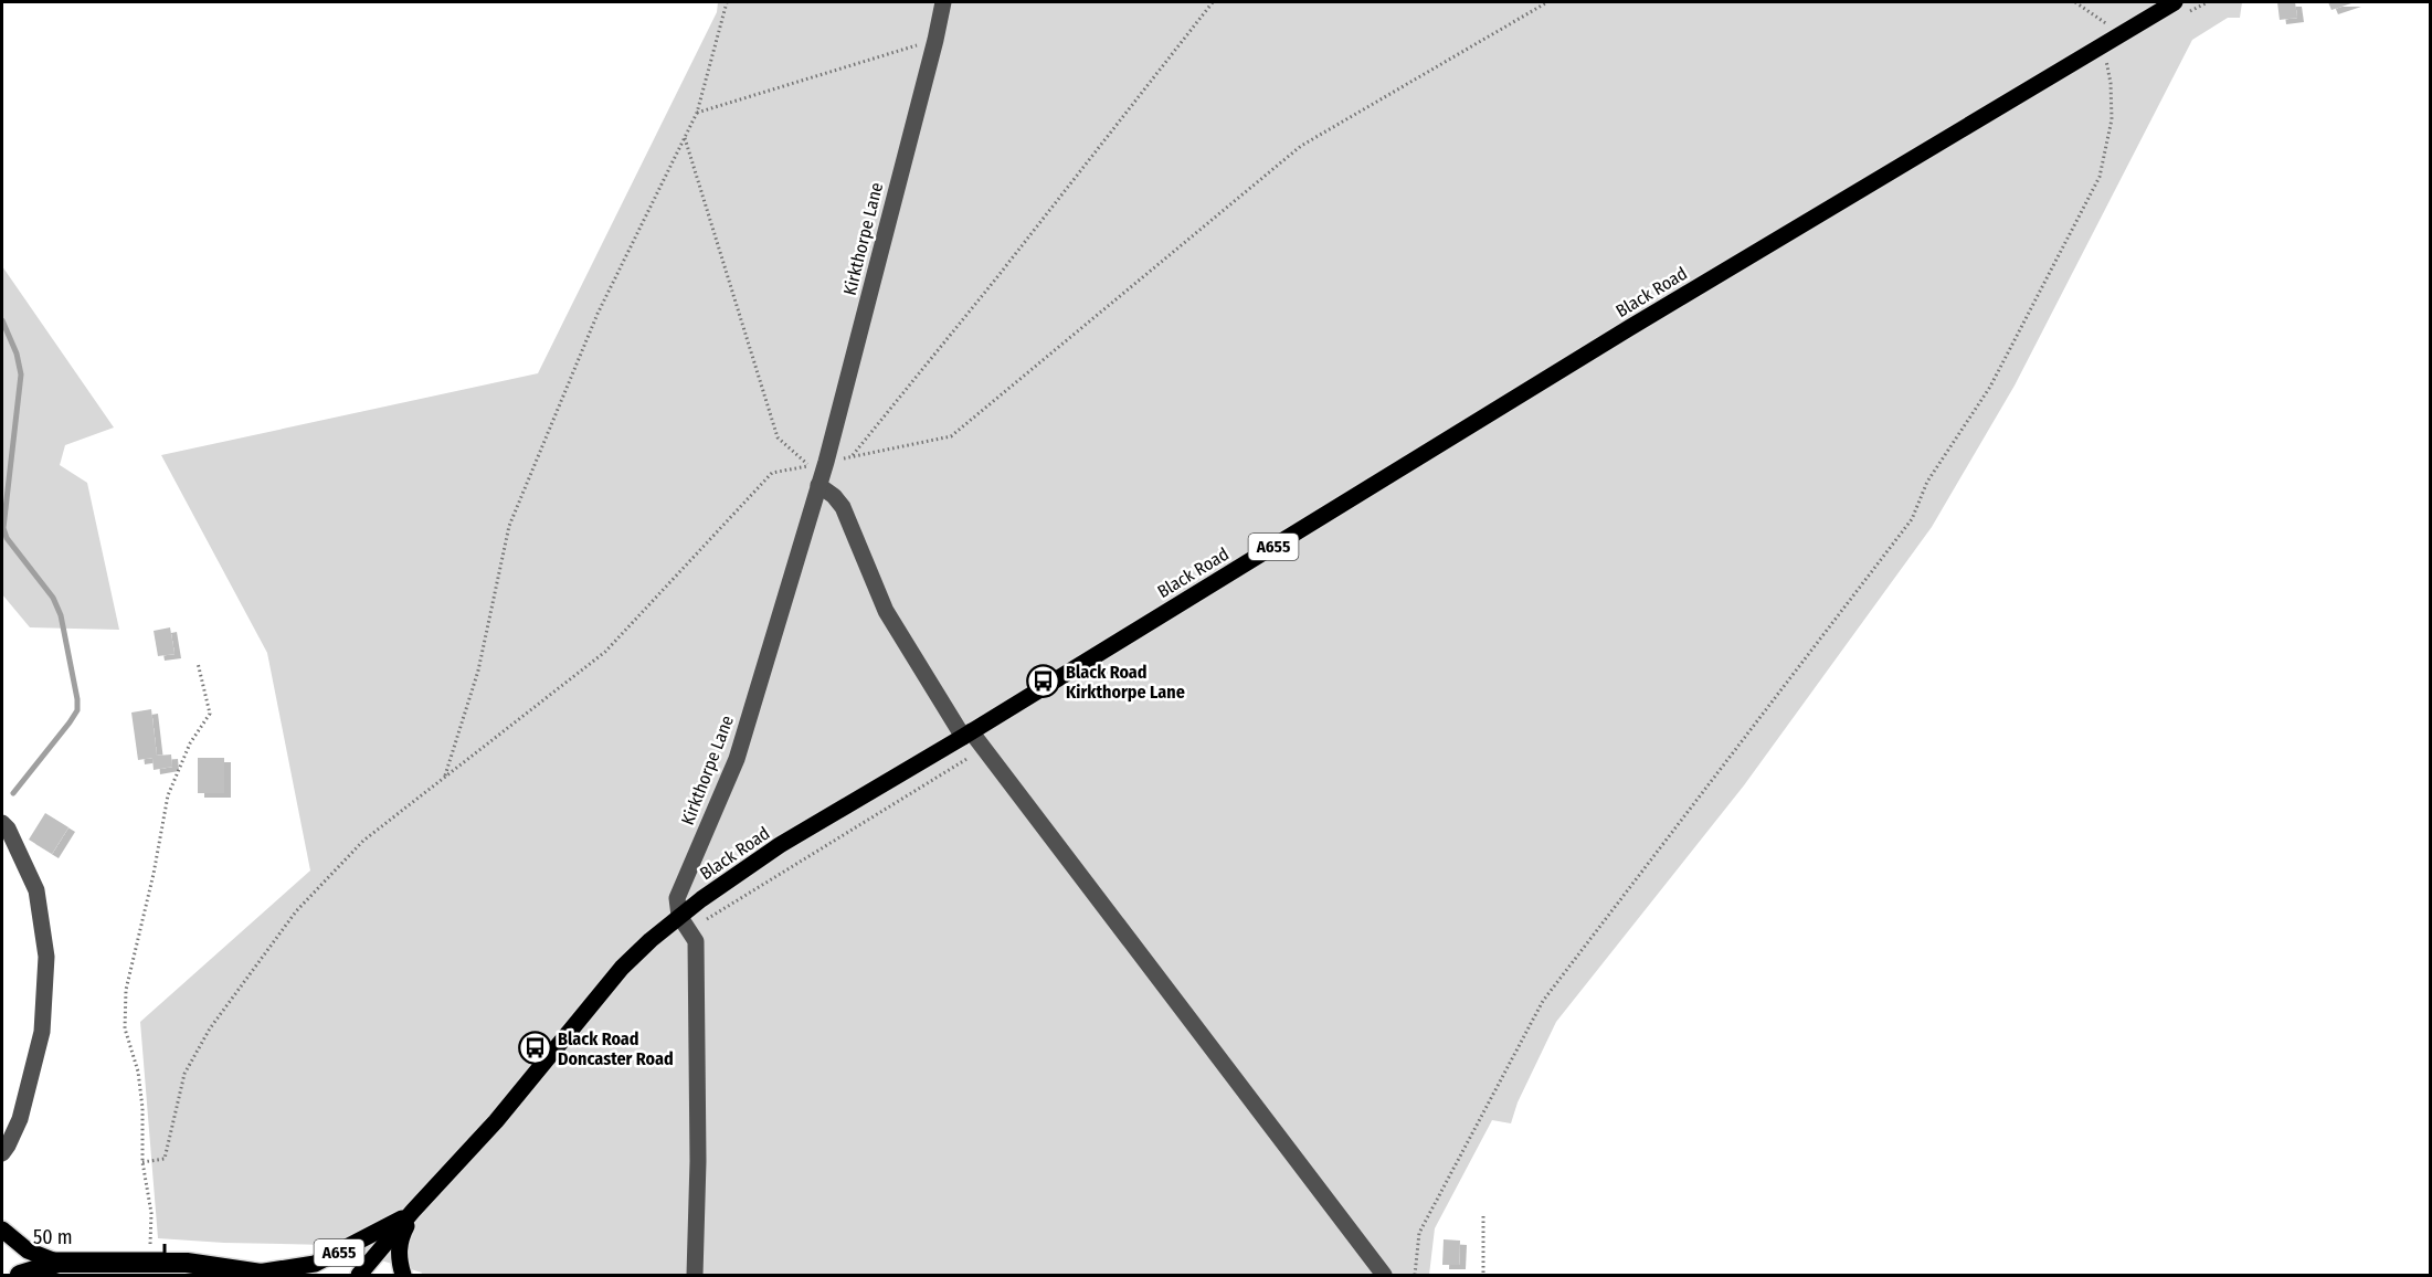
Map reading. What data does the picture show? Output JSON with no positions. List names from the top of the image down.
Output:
{
  "streets": {
    "main road": ["Black Road", "A655"],
    "street": ["Kirkthorpe Lane"]
  },
  "crossings": [
    ["Kirkthorpe Lane", "Black Road"]
  ],
  "places": {
    "bus stop": ["Black Road Kirkthorpe Lane", "Black Road Doncaster Road"]
  },
  "scale_bar": "50 m"
}
